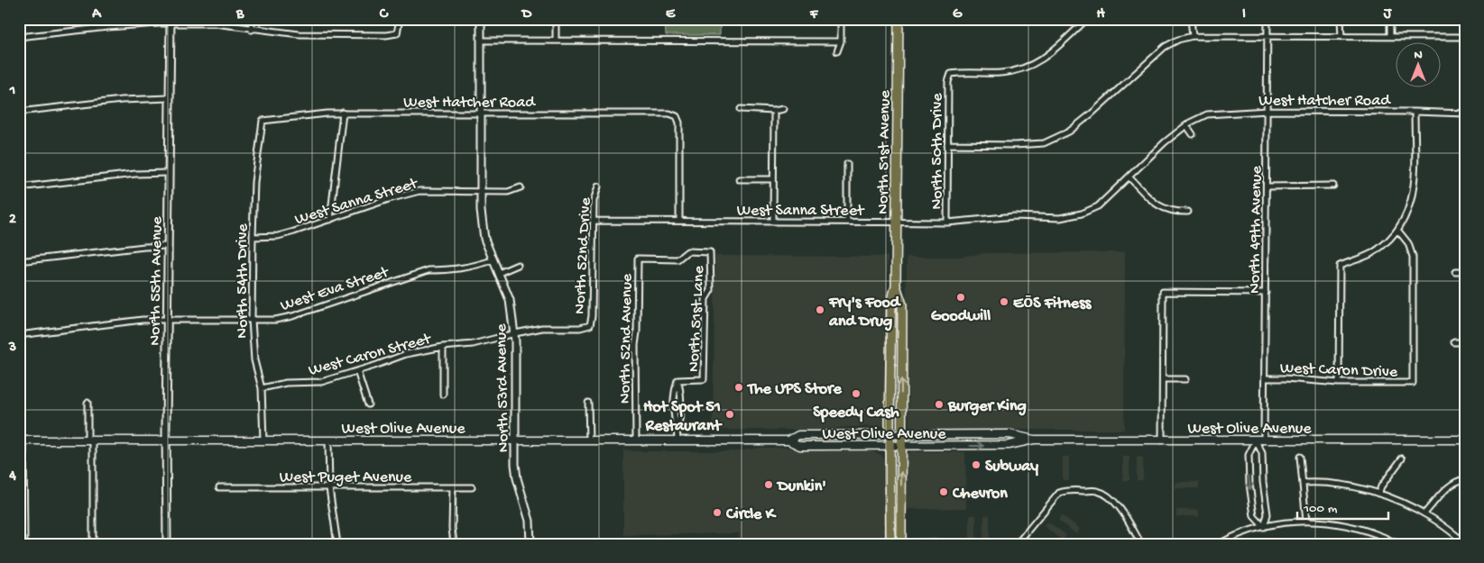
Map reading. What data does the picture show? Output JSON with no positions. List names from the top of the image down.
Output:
{
  "streets": {
    "main road": ["North 51st Avenue", "West Olive Avenue"],
    "street": [
      "West Hatcher Road",
      "North 50th Drive",
      "West Sanna Street",
      "North 49th Avenue",
      "North 52nd Drive",
      "North 55th Avenue",
      "North 54th Drive",
      "West Eva Street",
      "North 51st Lane",
      "North 52nd Avenue",
      "West Caron Street",
      "West Caron Drive",
      "North 53rd Avenue",
      "West Puget Avenue"
    ]
  },
  "crossings": [
    ["West Hatcher Road", "West Sanna Street"],
    ["West Hatcher Road", "North 49th Avenue"],
    ["West Hatcher Road", "North 54th Drive"],
    ["West Hatcher Road", "North 53rd Avenue"],
    ["North 50th Drive", "West Sanna Street"],
    ["North 51st Avenue", "West Sanna Street"],
    ["North 51st Avenue", "West Olive Avenue"],
    ["West Sanna Street", "North 52nd Drive"],
    ["West Sanna Street", "North 54th Drive"],
    ["West Sanna Street", "North 53rd Avenue"],
    ["North 49th Avenue", "West Caron Drive"],
    ["North 49th Avenue", "West Olive Avenue"],
    ["North 52nd Drive", "West Caron Street"],
    ["North 55th Avenue", "West Eva Street"],
    ["North 55th Avenue", "West Olive Avenue"],
    ["North 54th Drive", "West Eva Street"],
    ["North 54th Drive", "West Caron Street"],
    ["North 54th Drive", "West Olive Avenue"],
    ["West Eva Street", "North 53rd Avenue"],
    ["North 51st Lane", "North 52nd Avenue"],
    ["North 51st Lane", "West Olive Avenue"],
    ["North 52nd Avenue", "West Olive Avenue"],
    ["West Caron Street", "North 53rd Avenue"],
    ["North 53rd Avenue", "West Olive Avenue"]
  ],
  "places": [
    "Goodwill",
    "EōS Fitness",
    "Fry's Food and Drug",
    "The UPS Store",
    "Speedy Cash",
    "Burger King",
    "Hot Spot 51 Restaurant",
    "Subway",
    "Dunkin'",
    "Chevron",
    "Circle K"
  ],
  "scale_bar": "100 m",
  "north": "top",
  "grid": {
    "columns": [
      "A",
      "B",
      "C",
      "D",
      "E",
      "F",
      "G",
      "H",
      "I",
      "J"
    ],
    "rows": [
      "1",
      "2",
      "3",
      "4"
    ]
  }
}
